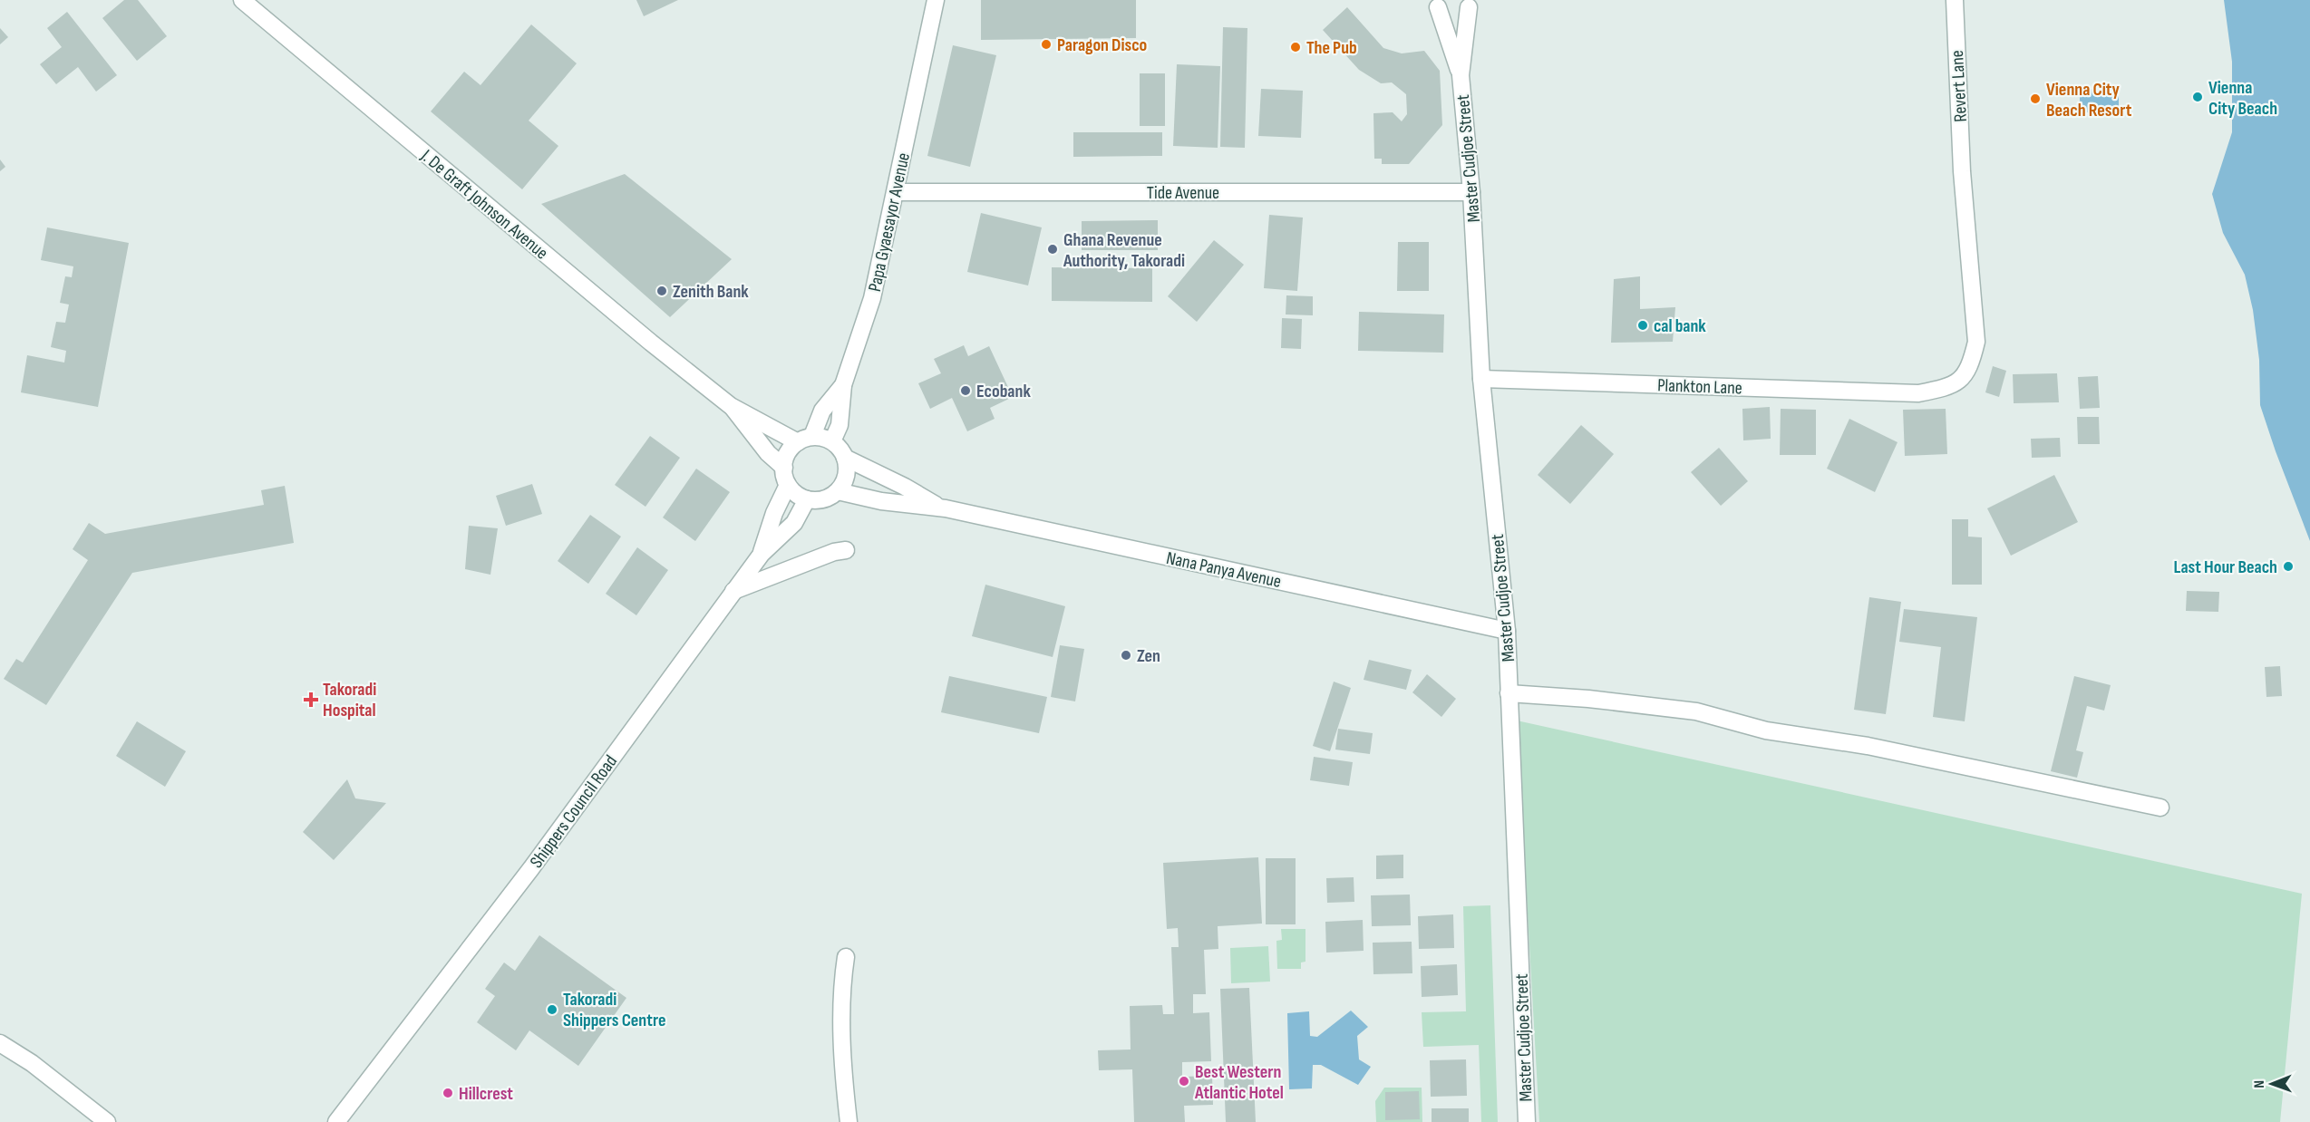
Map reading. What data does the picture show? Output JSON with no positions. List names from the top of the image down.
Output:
{
  "streets": {
    "street": [
      "Revert Lane",
      "Master Cudjoe Street",
      "Tide Avenue",
      "J. De Graft Johnson Avenue",
      "Papa Gyaesayor Avenue",
      "Plankton Lane",
      "Nana Panya Avenue",
      "Shippers Council Road"
    ]
  },
  "crossings": [
    ["Revert Lane", "Plankton Lane"],
    ["Master Cudjoe Street", "Tide Avenue"],
    ["Master Cudjoe Street", "Plankton Lane"],
    ["Master Cudjoe Street", "Nana Panya Avenue"],
    ["Tide Avenue", "Papa Gyaesayor Avenue"],
    ["J. De Graft Johnson Avenue", "Papa Gyaesayor Avenue"],
    ["J. De Graft Johnson Avenue", "Nana Panya Avenue"],
    ["J. De Graft Johnson Avenue", "Shippers Council Road"],
    ["Papa Gyaesayor Avenue", "Nana Panya Avenue"],
    ["Papa Gyaesayor Avenue", "Shippers Council Road"],
    ["Nana Panya Avenue", "Shippers Council Road"]
  ],
  "places": {
    "other": [
      "Paragon Disco",
      "The Pub",
      "Vienna City Beach",
      "Vienna City Beach Resort",
      "Ghana Revenue Authority, Takoradi",
      "Zenith Bank",
      "cal bank",
      "Ecobank",
      "Last Hour Beach",
      "Zen",
      "Takoradi Shippers Centre",
      "Best Western Atlantic Hotel",
      "Hillcrest"
    ],
    "health": ["Takoradi Hospital"]
  },
  "north": "left"
}
